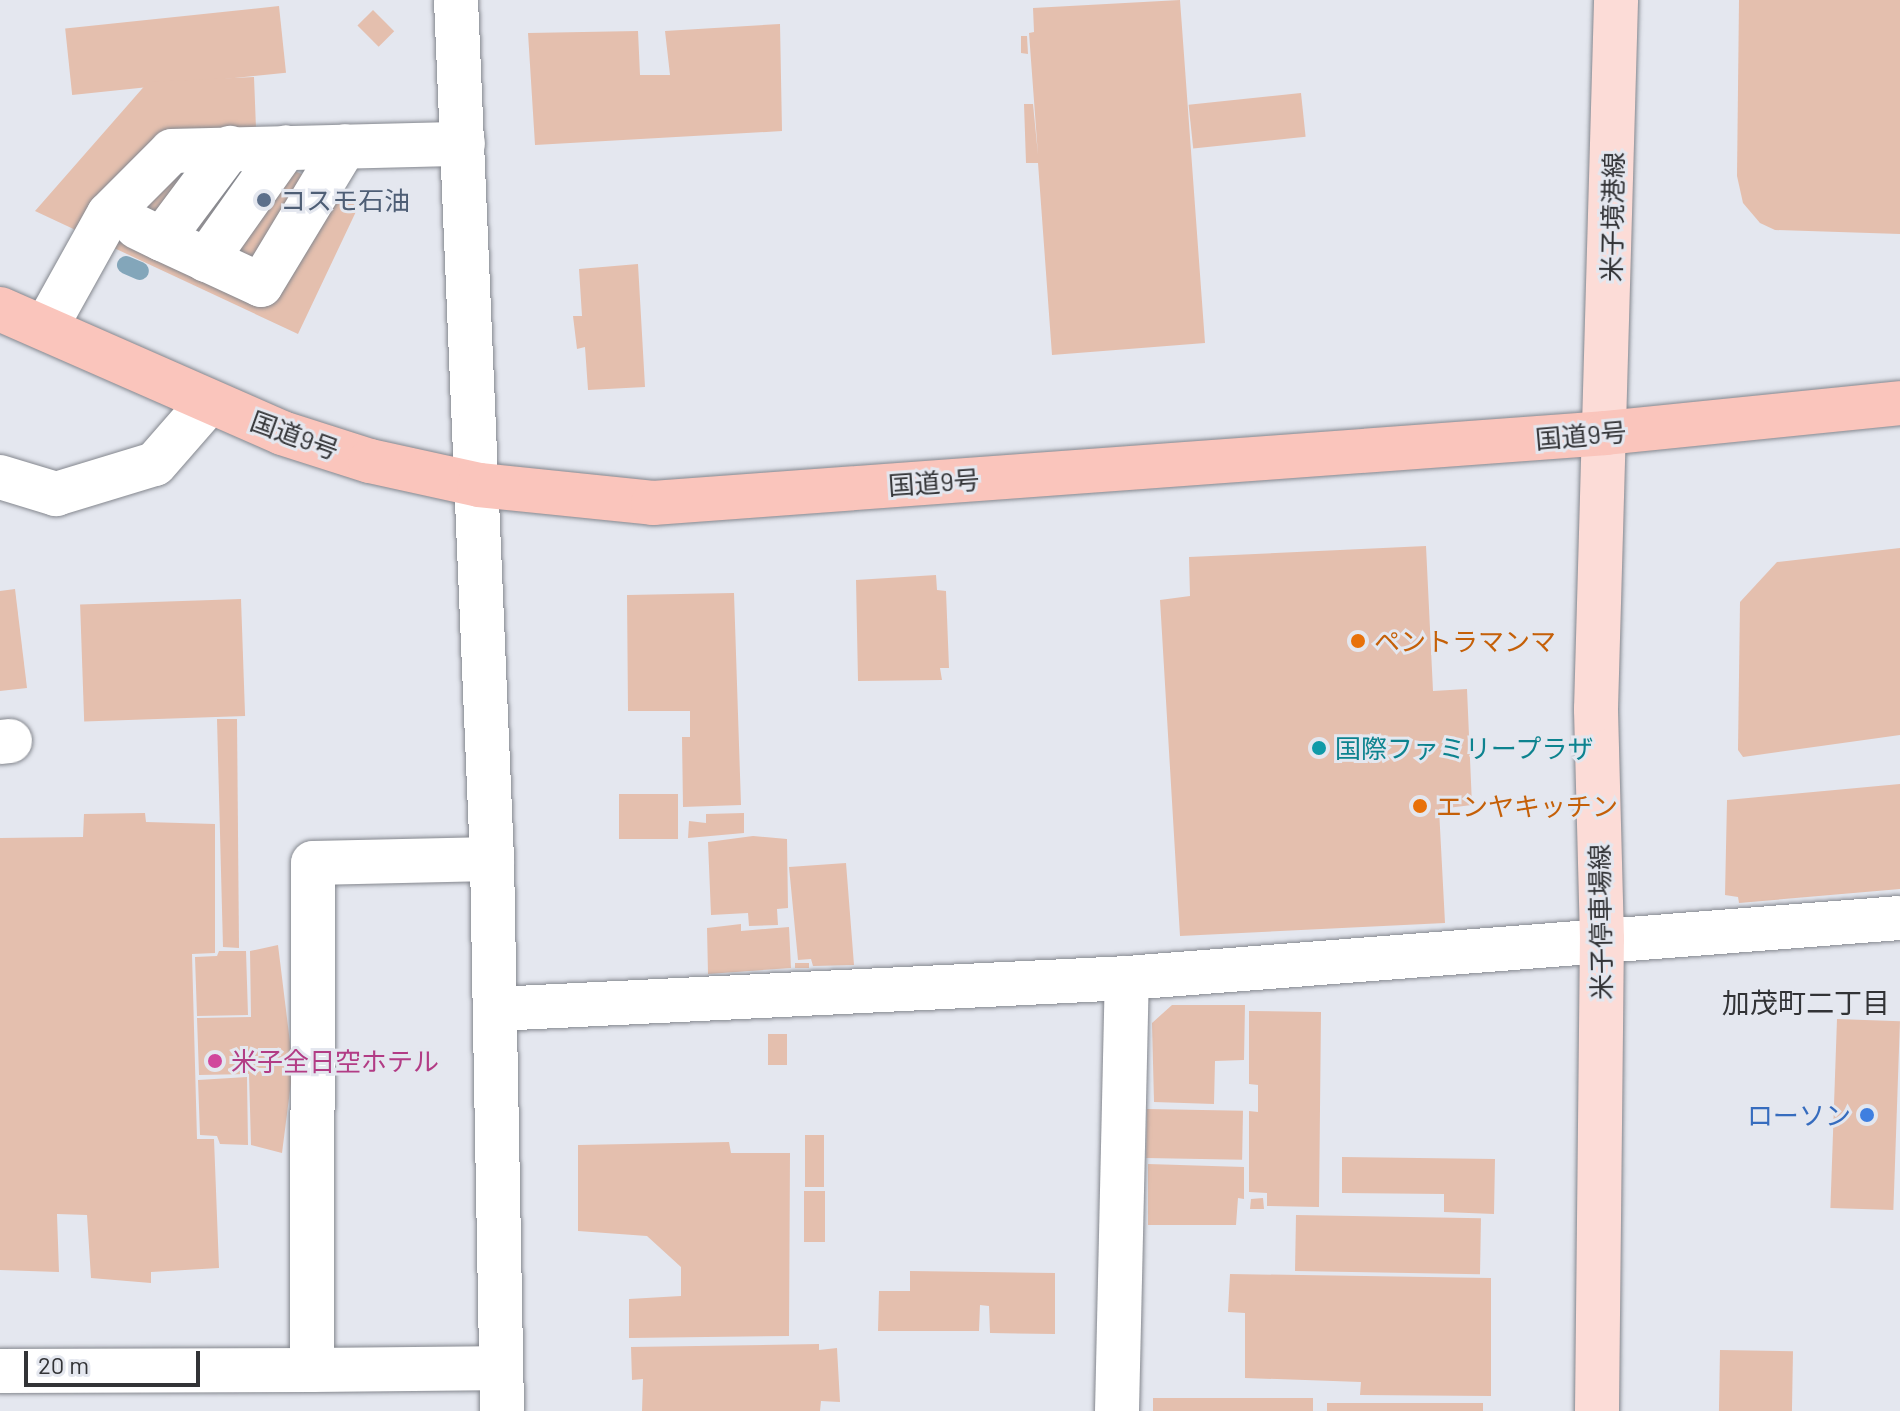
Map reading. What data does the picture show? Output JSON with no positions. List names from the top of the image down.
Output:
{
  "streets": {
    "highway": ["国道9号"],
    "main road": ["米子境港線", "米子停車場線"]
  },
  "crossings": [
    ["米子境港線", "国道9号"],
    ["米子境港線", "米子停車場線"],
    ["国道9号", "米子停車場線"]
  ],
  "districts": ["加茂町二丁目"],
  "places": [
    "コスモ石油",
    "ペントラマンマ",
    "国際ファミリープラザ",
    "エンヤキッチン",
    "米子全日空ホテル",
    "ローソン"
  ],
  "scale_bar": "20 m"
}
